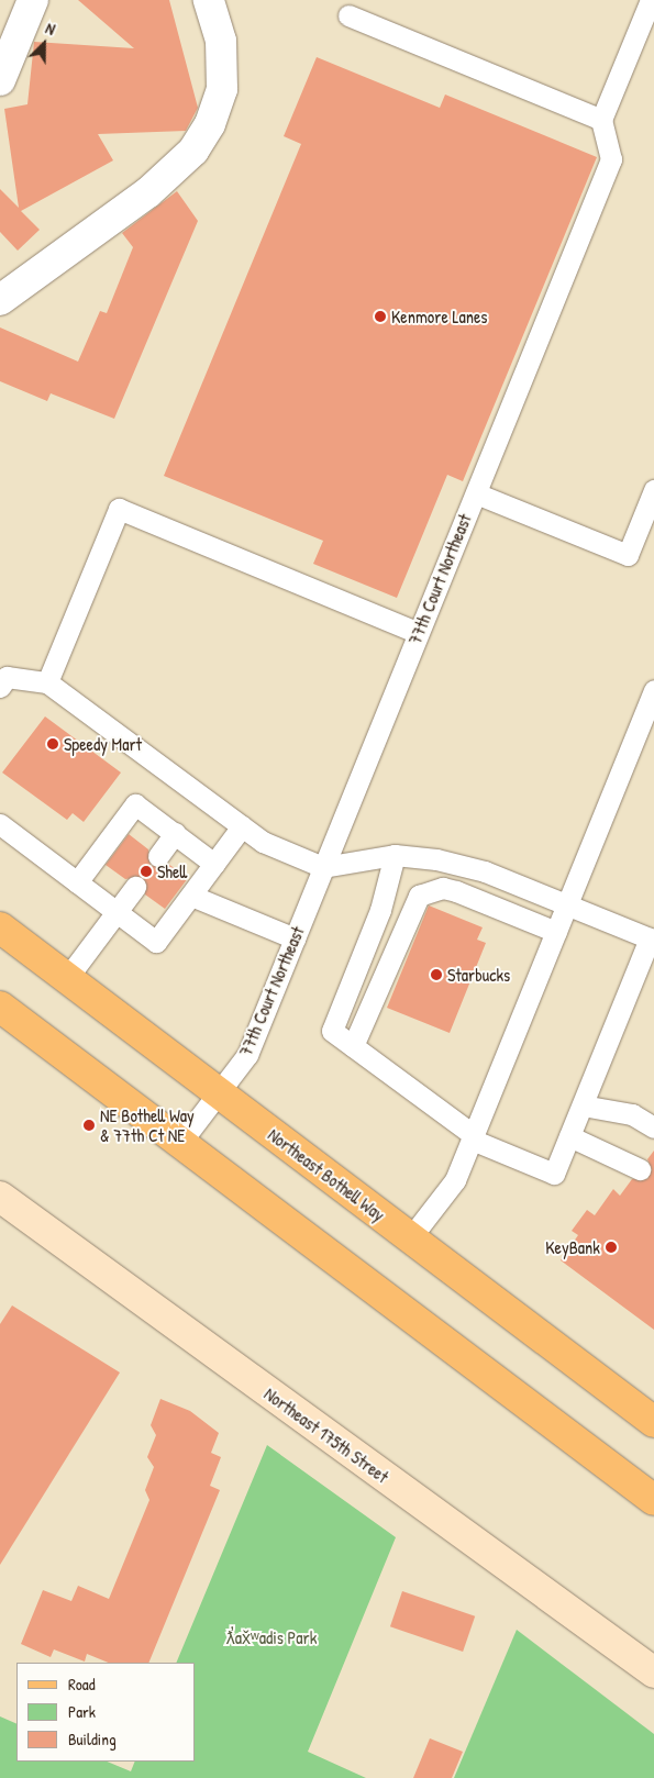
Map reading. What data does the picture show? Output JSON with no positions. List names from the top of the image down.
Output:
{
  "streets": {
    "main road": ["Northeast Bothell Way"],
    "street": ["Northeast 175th Street"],
    "lane": ["77th Court Northeast"]
  },
  "crossings": [
    ["77th Court Northeast", "Northeast Bothell Way"]
  ],
  "parks": ["ƛ̕ax̌ʷadis Park"],
  "places": [
    "Kenmore Lanes",
    "Speedy Mart",
    "Shell",
    "Starbucks",
    "NE Bothell Way & 77th Ct NE",
    "KeyBank"
  ],
  "legend": ["Road", "Park", "Building"],
  "north": "top right"
}
